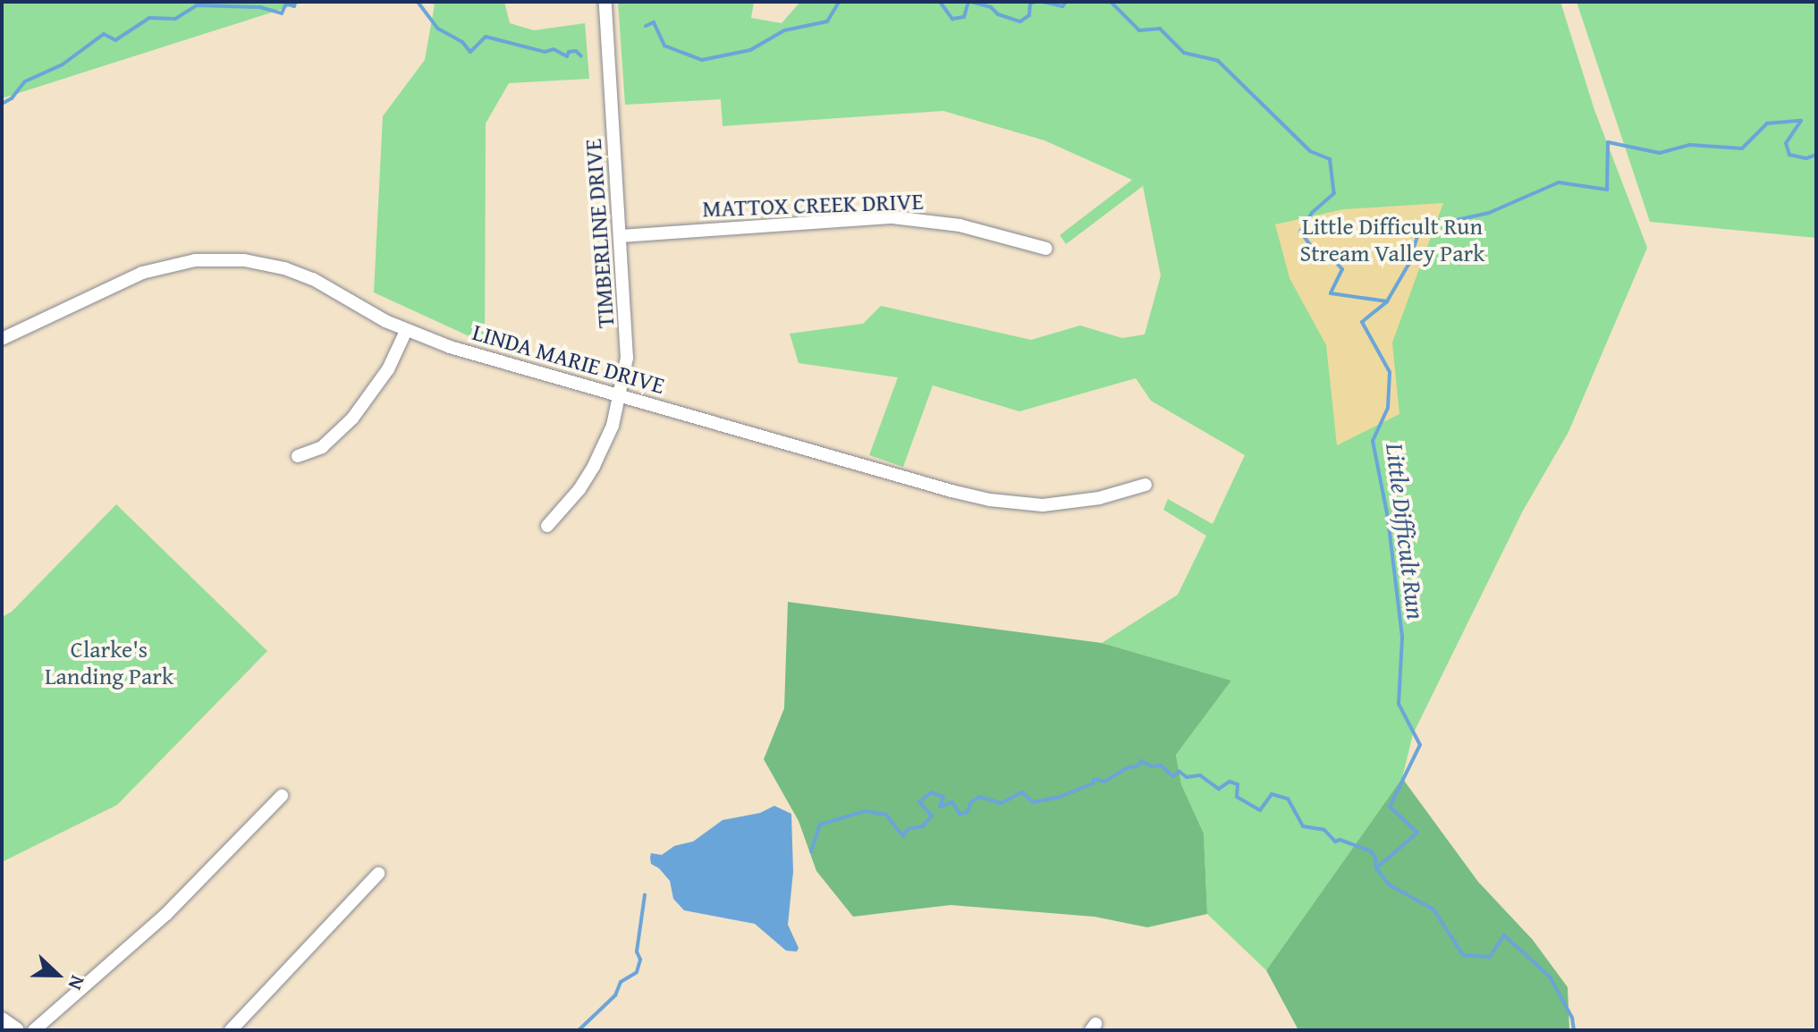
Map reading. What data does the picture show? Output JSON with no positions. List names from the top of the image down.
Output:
{
  "streets": {
    "street": ["MATTOX CREEK DRIVE", "TIMBERLINE DRIVE", "LINDA MARIE DRIVE"]
  },
  "crossings": [
    ["MATTOX CREEK DRIVE", "TIMBERLINE DRIVE"],
    ["TIMBERLINE DRIVE", "LINDA MARIE DRIVE"]
  ],
  "water": ["Little Difficult Run"],
  "parks": ["Little Difficult Run Stream Valley Park", "Clarke's Landing Park"],
  "north": "right"
}
